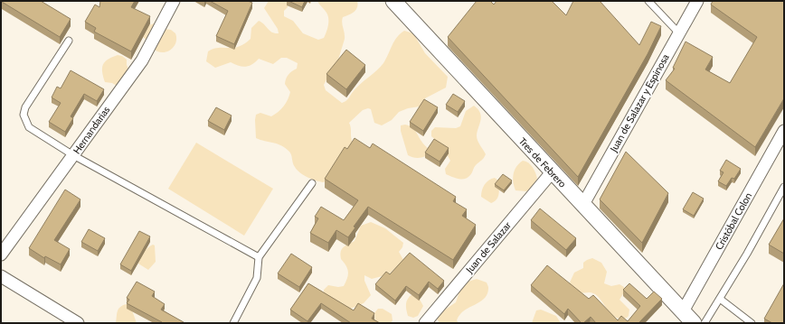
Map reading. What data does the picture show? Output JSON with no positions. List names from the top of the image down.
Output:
{
  "streets": {
    "street": [
      "Juan de Salazar y Espinosa",
      "Hernandarias",
      "Tres de Febrero",
      "Cristóbal Colon",
      "Juan de Salazar"
    ]
  },
  "crossings": [
    ["Juan de Salazar y Espinosa", "Tres de Febrero"],
    ["Tres de Febrero", "Cristóbal Colon"],
    ["Tres de Febrero", "Juan de Salazar"]
  ]
}
